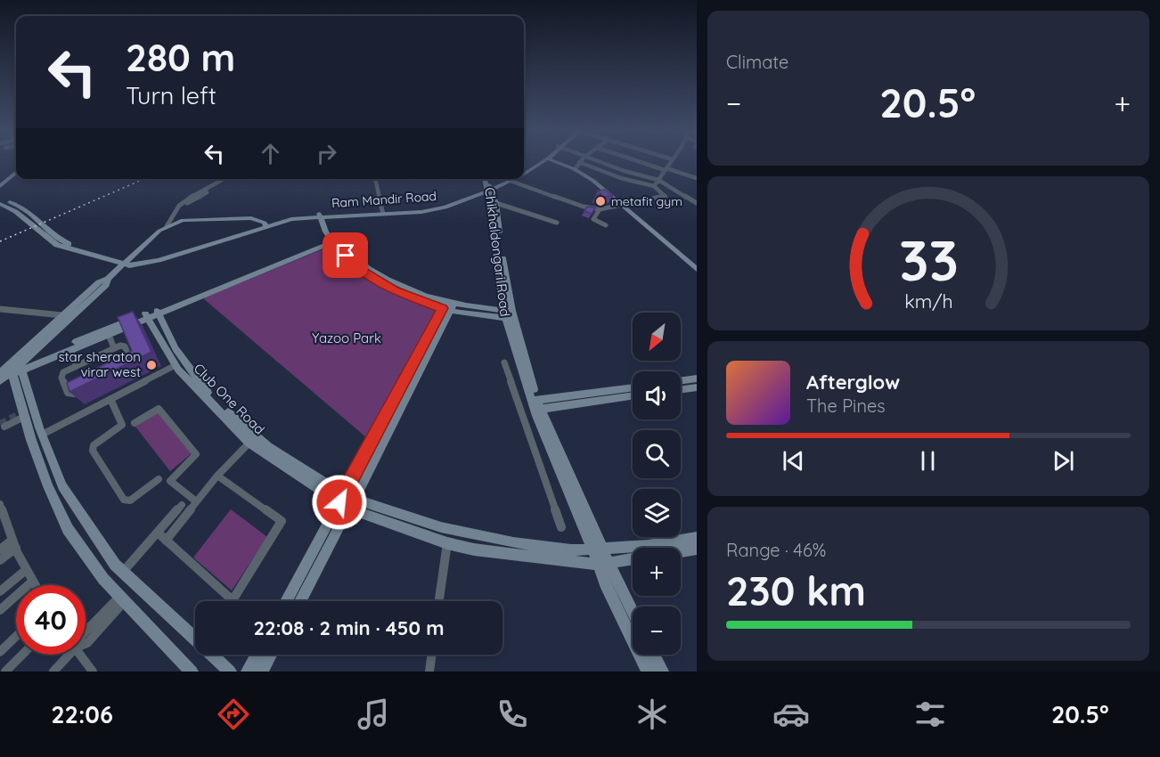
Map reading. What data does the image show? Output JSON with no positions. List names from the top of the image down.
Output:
{
  "streets": {
    "street": ["Ram Mandir Road", "Chikhaldongari Road", "Club One Road"]
  },
  "crossings": [
    ["Ram Mandir Road", "Chikhaldongari Road"]
  ],
  "parks": ["Yazoo Park"],
  "places": ["metafit gym", "star sheraton virar west"],
  "north": "bottom left",
  "page": {
    "tile": [
      "Climate",
      ["Range · 46%", "230 km"]
    ],
    "turn": ["280 m", "Turn left"],
    "heat": ["−", "20.5°", "+"],
    "map_buttons": ["+", "−"],
    "song": ["Afterglow", "The Pines"],
    "limit": "40",
    "trip": "22:08 · 2 min · 450 m",
    "tabs": ["22:06", "20.5°"],
    "gauge": ["33", "km/h"]
  }
}
